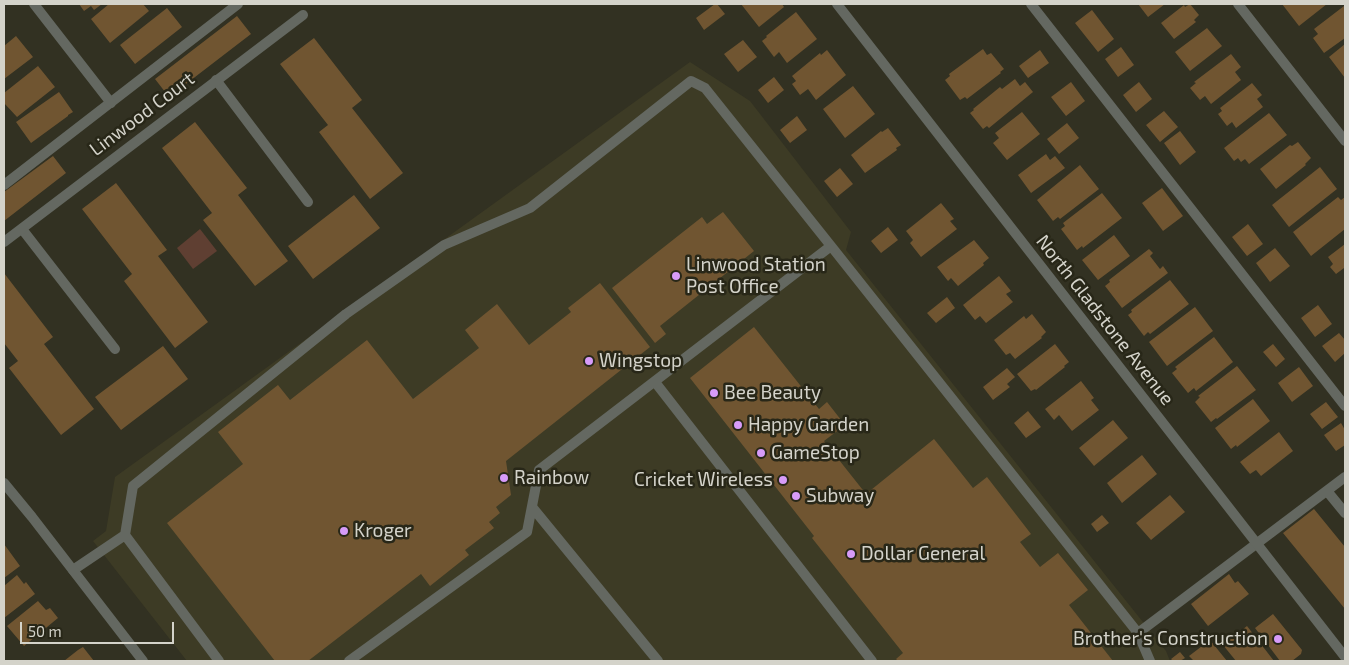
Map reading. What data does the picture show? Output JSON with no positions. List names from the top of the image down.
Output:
{
  "streets": {
    "street": ["Linwood Court", "North Gladstone Avenue"]
  },
  "places": [
    "Linwood Station Post Office",
    "Wingstop",
    "Bee Beauty",
    "Happy Garden",
    "GameStop",
    "Rainbow",
    "Cricket Wireless",
    "Subway",
    "Kroger",
    "Dollar General",
    "Brother's Construction"
  ],
  "scale_bar": "50 m"
}
